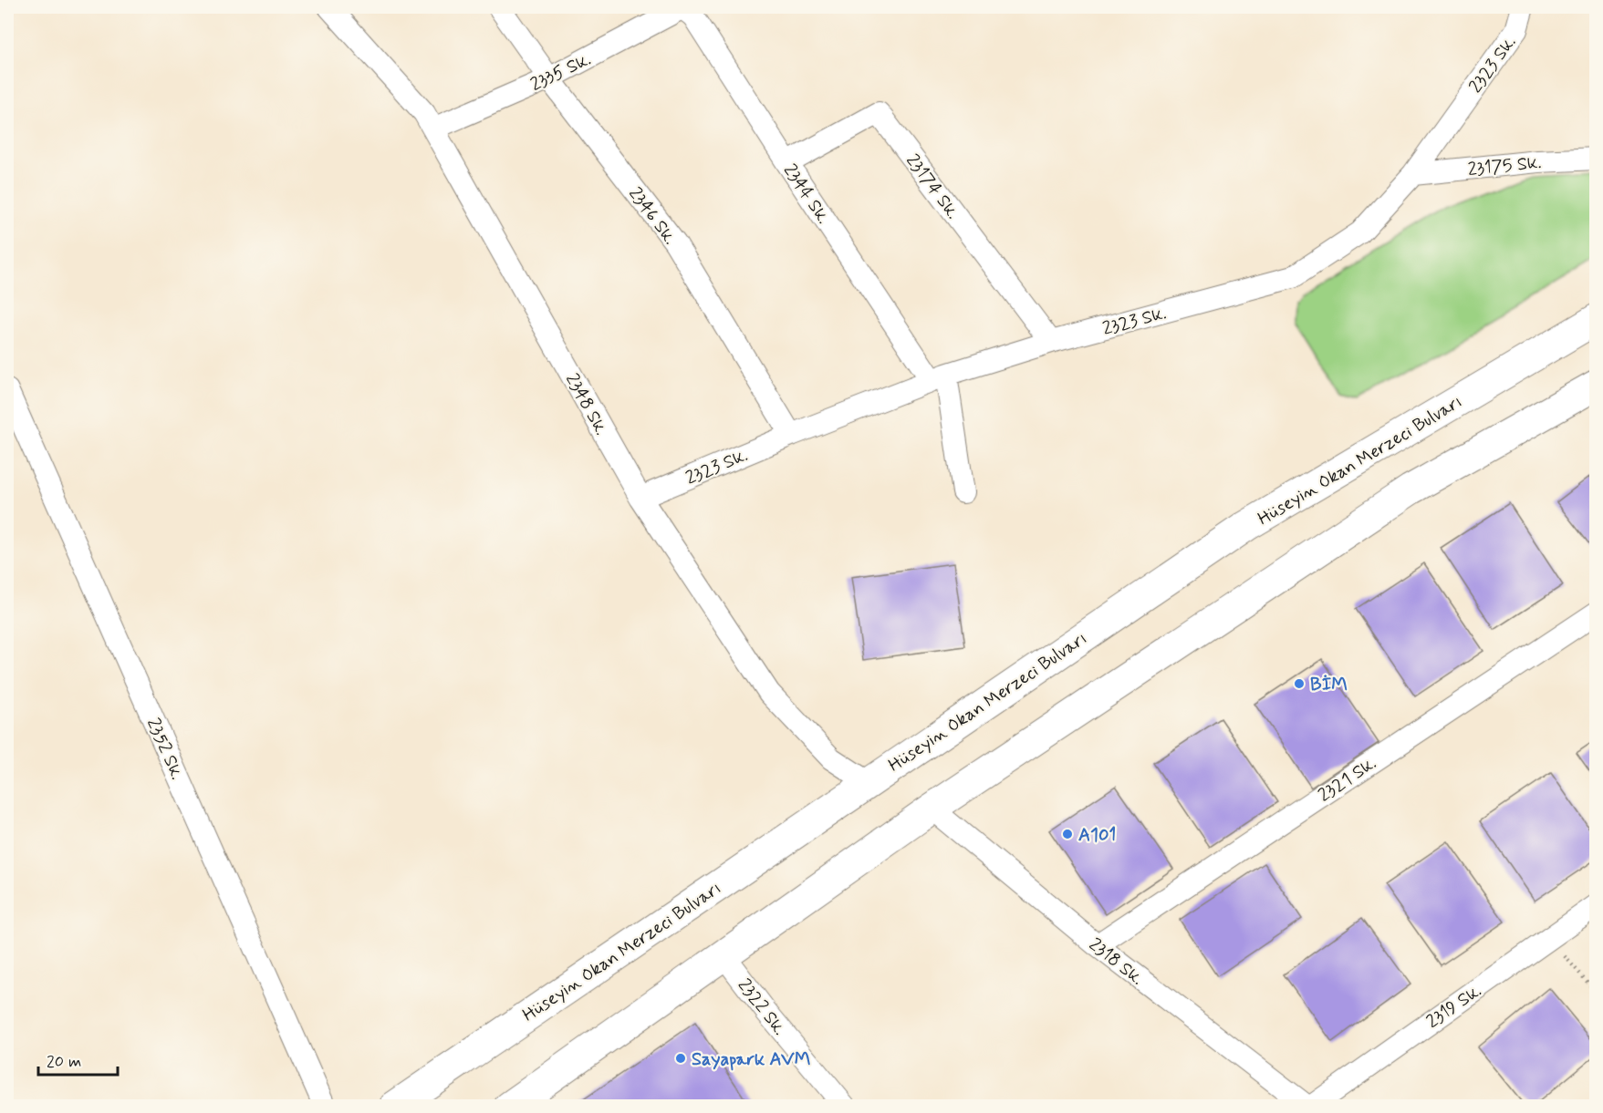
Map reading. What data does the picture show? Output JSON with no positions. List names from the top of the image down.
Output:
{
  "streets": {
    "main road": ["Hüseyin Okan Merzeci Bulvarı"],
    "street": [
      "2323 Sk.",
      "2335 Sk.",
      "23175 Sk.",
      "23174 Sk.",
      "2344 Sk.",
      "2346 Sk.",
      "2348 Sk.",
      "2352 Sk.",
      "2321 Sk.",
      "2318 Sk.",
      "2319 Sk.",
      "2322 Sk."
    ]
  },
  "crossings": [
    ["2323 Sk.", "23175 Sk."],
    ["2323 Sk.", "23174 Sk."],
    ["2323 Sk.", "2344 Sk."],
    ["2323 Sk.", "2346 Sk."],
    ["2323 Sk.", "2348 Sk."],
    ["2335 Sk.", "2344 Sk."],
    ["2335 Sk.", "2346 Sk."],
    ["2335 Sk.", "2348 Sk."],
    ["23174 Sk.", "2344 Sk."],
    ["2348 Sk.", "Hüseyin Okan Merzeci Bulvarı"],
    ["2321 Sk.", "2318 Sk."],
    ["2318 Sk.", "2319 Sk."]
  ],
  "places": ["BİM", "A101", "Sayapark AVM"],
  "scale_bar": "20 m"
}
